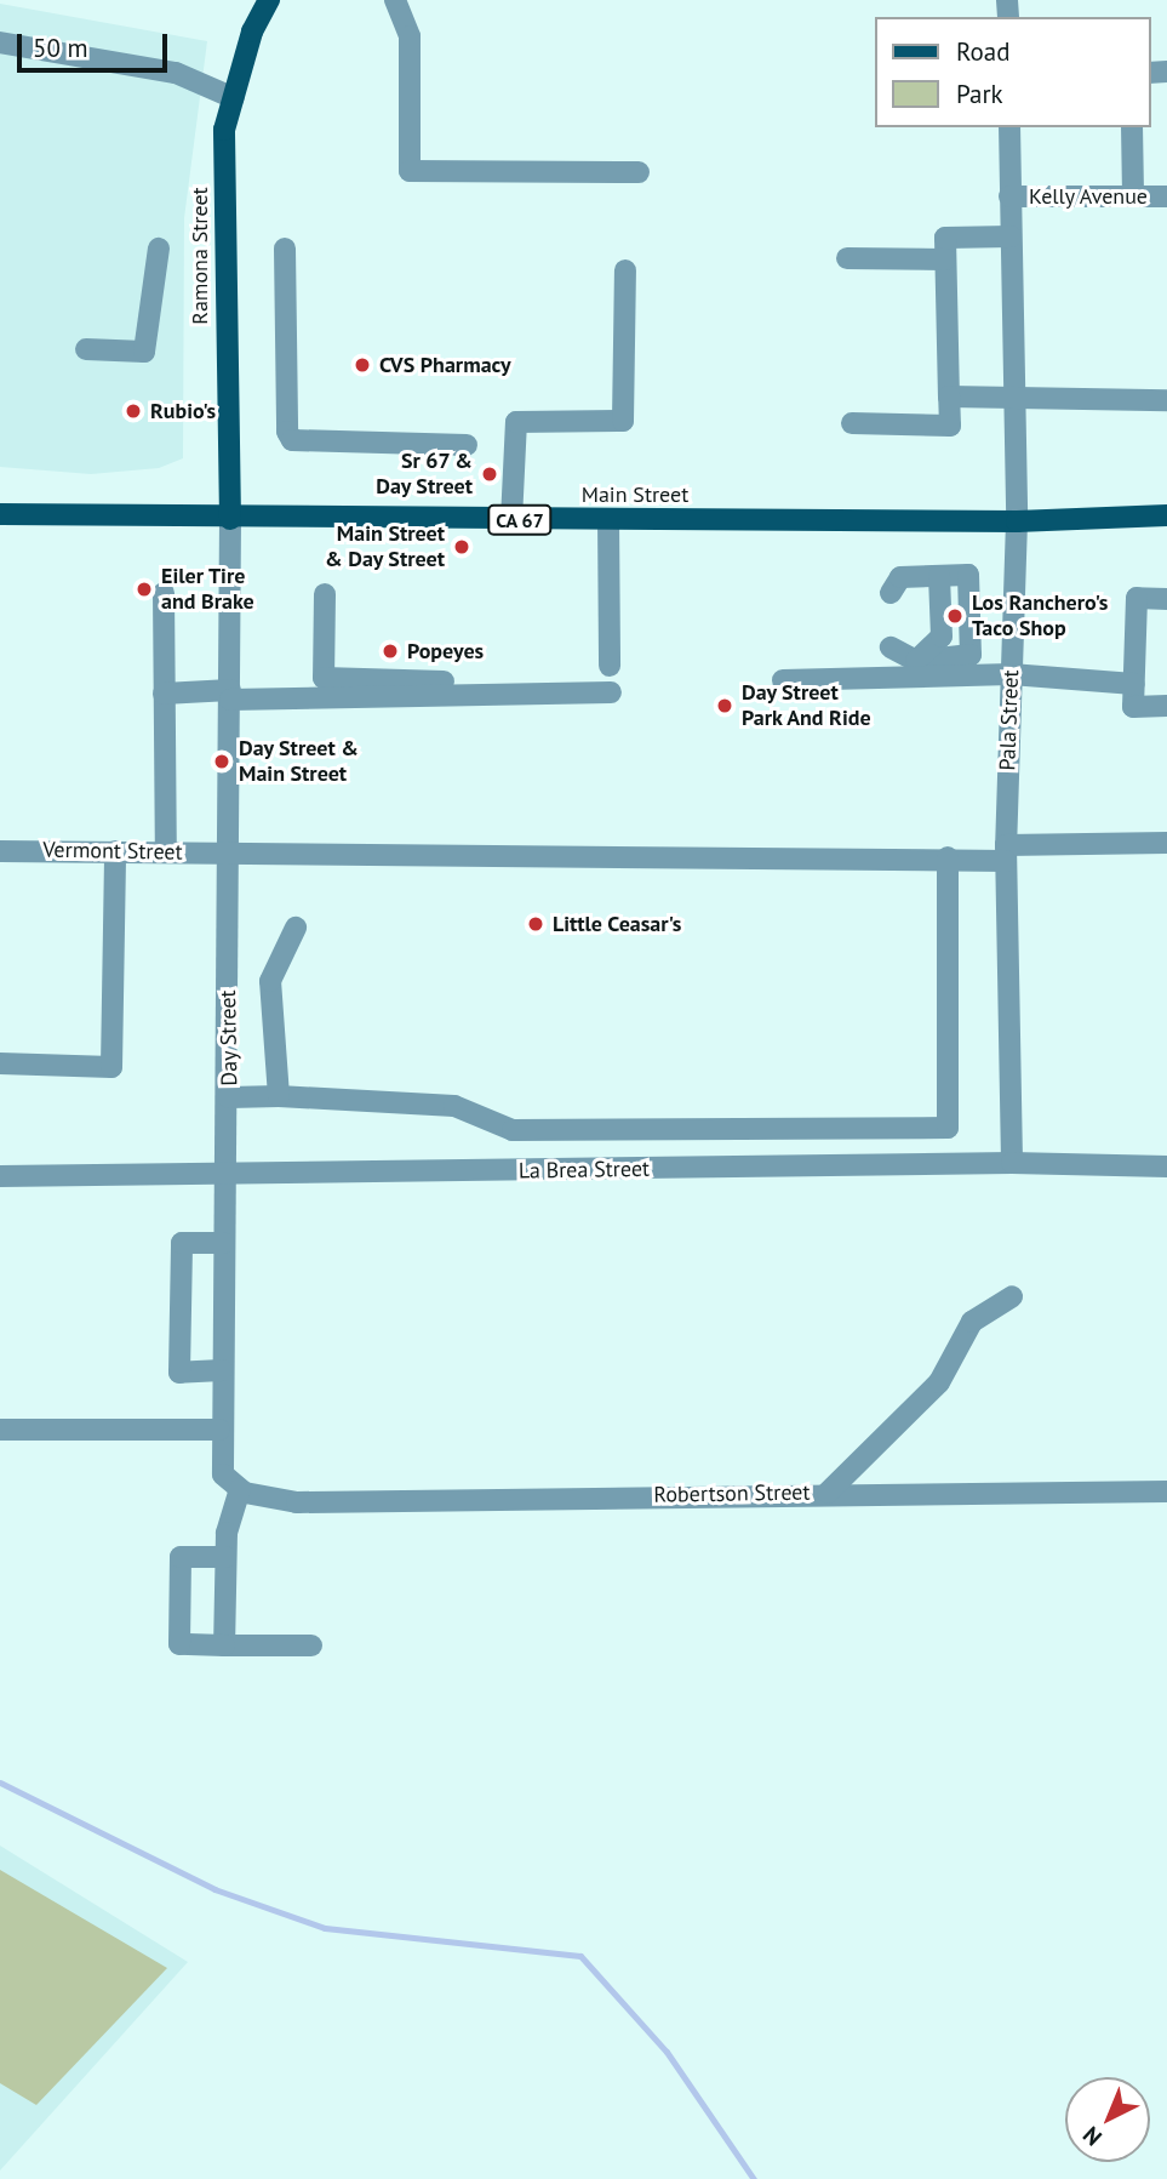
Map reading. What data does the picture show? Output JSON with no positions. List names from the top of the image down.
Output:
{
  "streets": {
    "main road": ["Ramona Street", "Main Street", "CA 67"],
    "street": [
      "Kelly Avenue",
      "Pala Street",
      "Vermont Street",
      "Day Street",
      "La Brea Street",
      "Robertson Street"
    ]
  },
  "crossings": [
    ["Kelly Avenue", "Pala Street"],
    ["Ramona Street", "Main Street"],
    ["Ramona Street", "Day Street"],
    ["Main Street", "Pala Street"],
    ["Main Street", "Day Street"],
    ["Pala Street", "Vermont Street"],
    ["Pala Street", "La Brea Street"],
    ["Vermont Street", "Day Street"],
    ["Day Street", "La Brea Street"],
    ["Day Street", "Robertson Street"]
  ],
  "places": [
    "CVS Pharmacy",
    "Rubio's",
    "Sr 67 & Day Street",
    "Main Street & Day Street",
    "Eiler Tire and Brake",
    "Los Ranchero's Taco Shop",
    "Popeyes",
    "Day Street Park And Ride",
    "Day Street & Main Street",
    "Little Ceasar's"
  ],
  "legend": ["Road", "Park"],
  "scale_bar": "50 m",
  "north": "bottom left"
}
